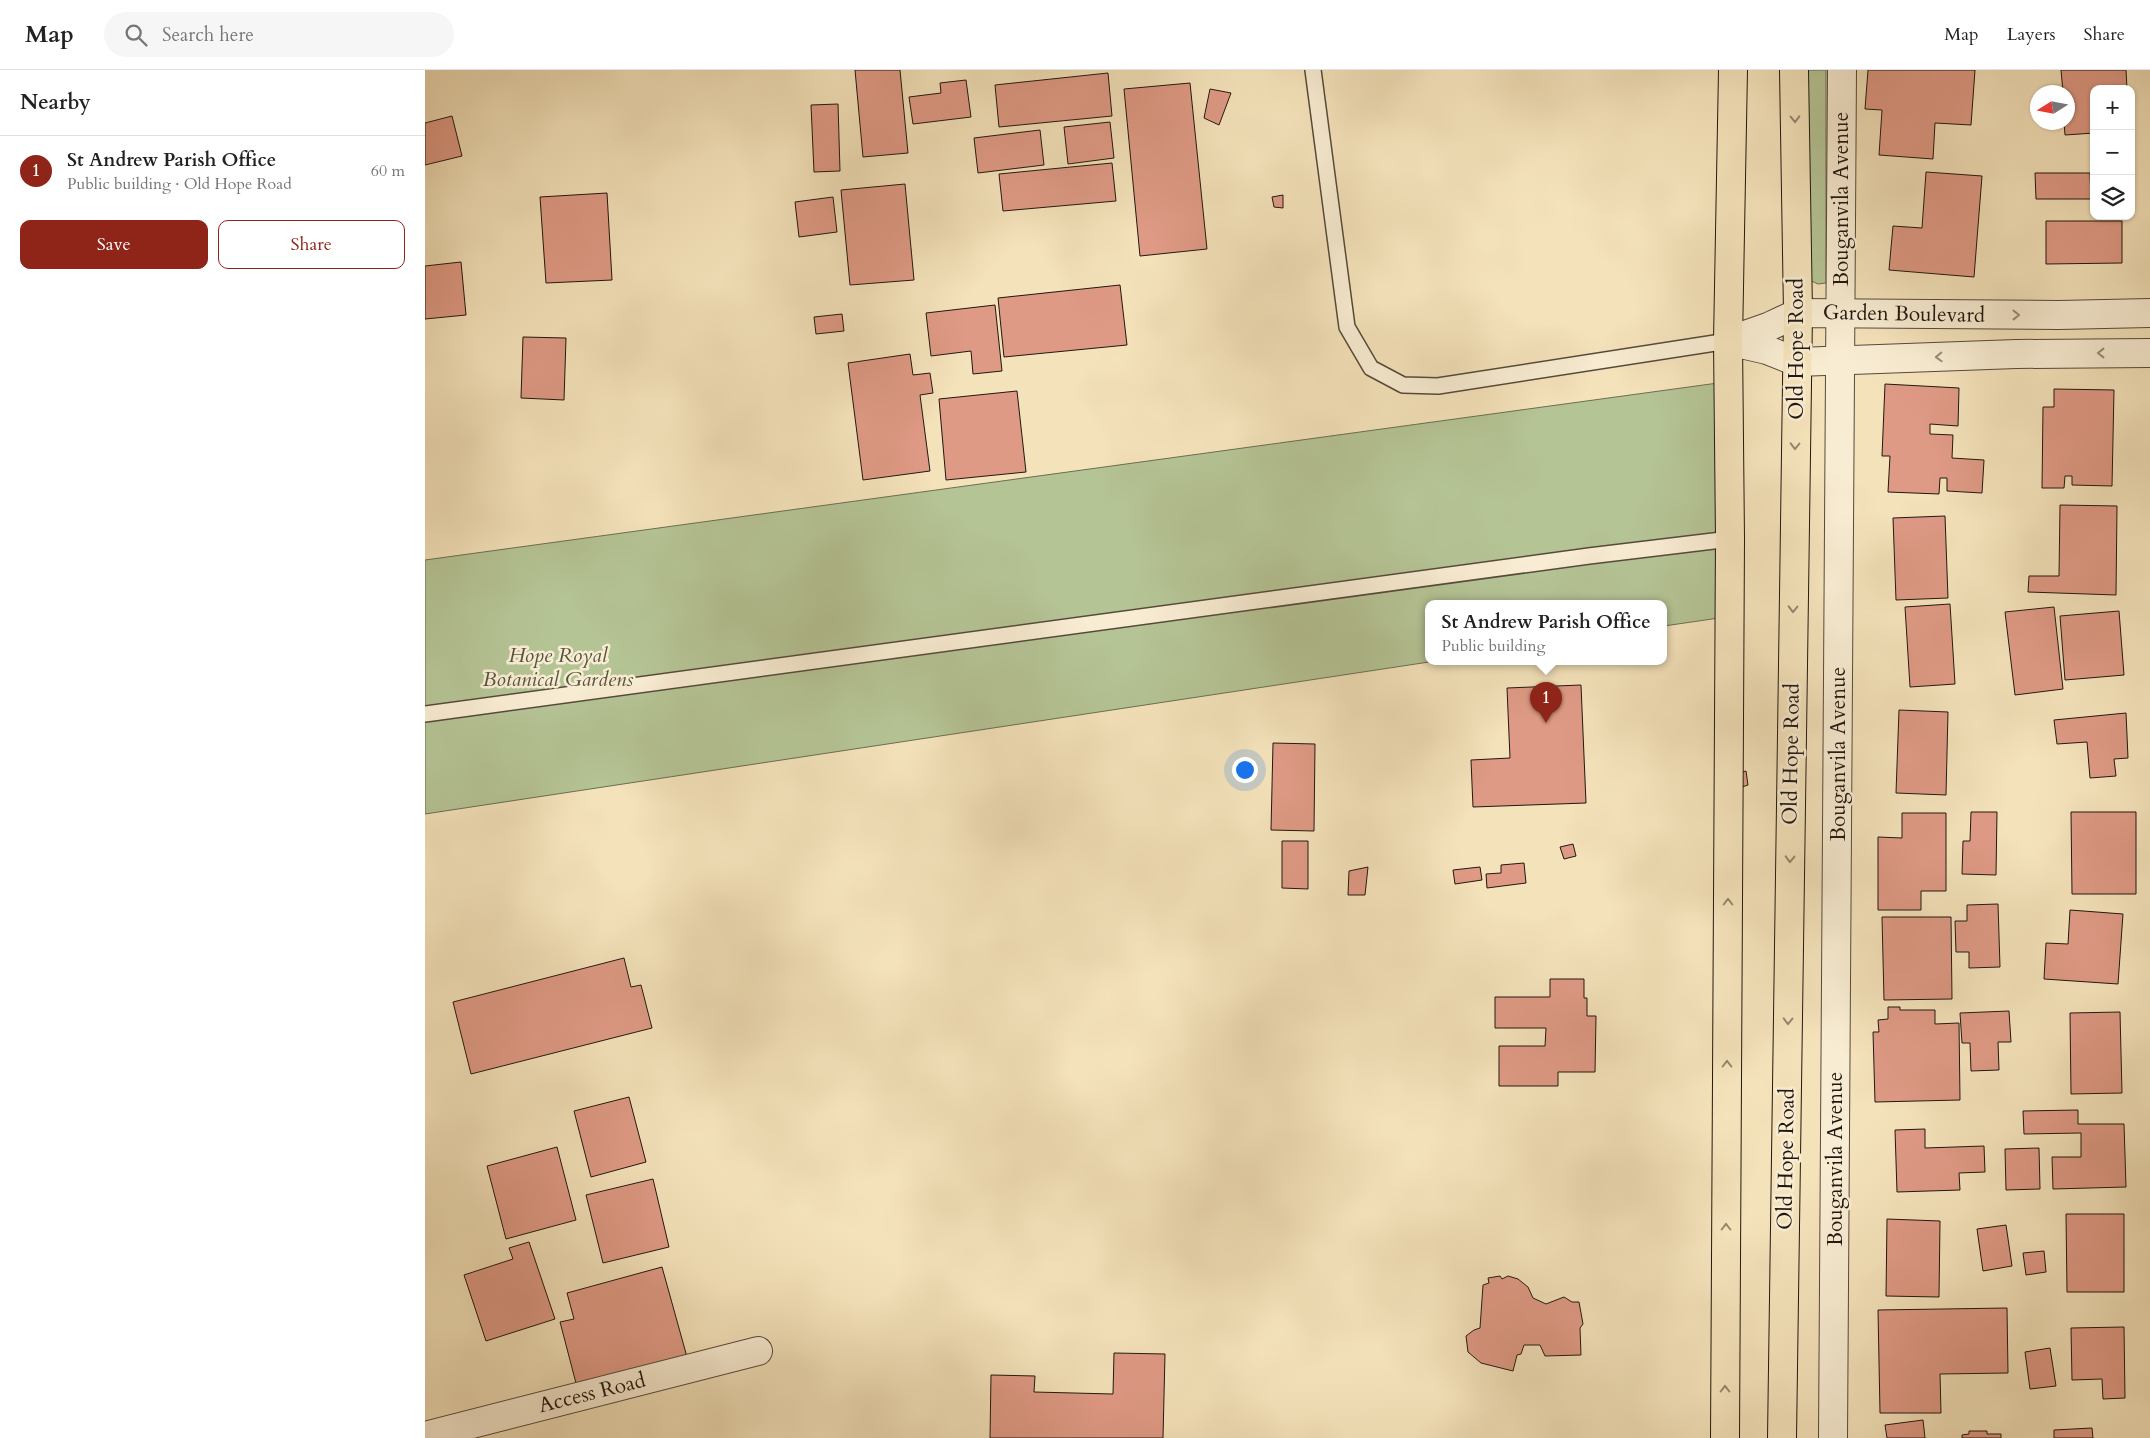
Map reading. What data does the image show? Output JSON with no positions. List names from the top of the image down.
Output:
{
  "streets": {
    "main road": ["Old Hope Road"],
    "street": ["Bouganvila Avenue", "Garden Boulevard", "Access Road"]
  },
  "crossings": [
    ["Bouganvila Avenue", "Garden Boulevard"],
    ["Garden Boulevard", "Old Hope Road"]
  ],
  "parks": ["Hope Royal Botanical Gardens"],
  "north": "left",
  "page": {
    "header": "Map",
    "search": "Search here",
    "nav": ["Map", "Layers", "Share"],
    "heading": "Nearby",
    "map_buttons": ["+", "−"],
    "list": [
      {
        "mark": "1",
        "name": "St Andrew Parish Office",
        "note": "Public building · Old Hope Road",
        "value": "60 m"
      }
    ],
    "buttons": ["Save", "Share"],
    "popup": ["St Andrew Parish Office", "Public building"],
    "pins": "1"
  }
}
